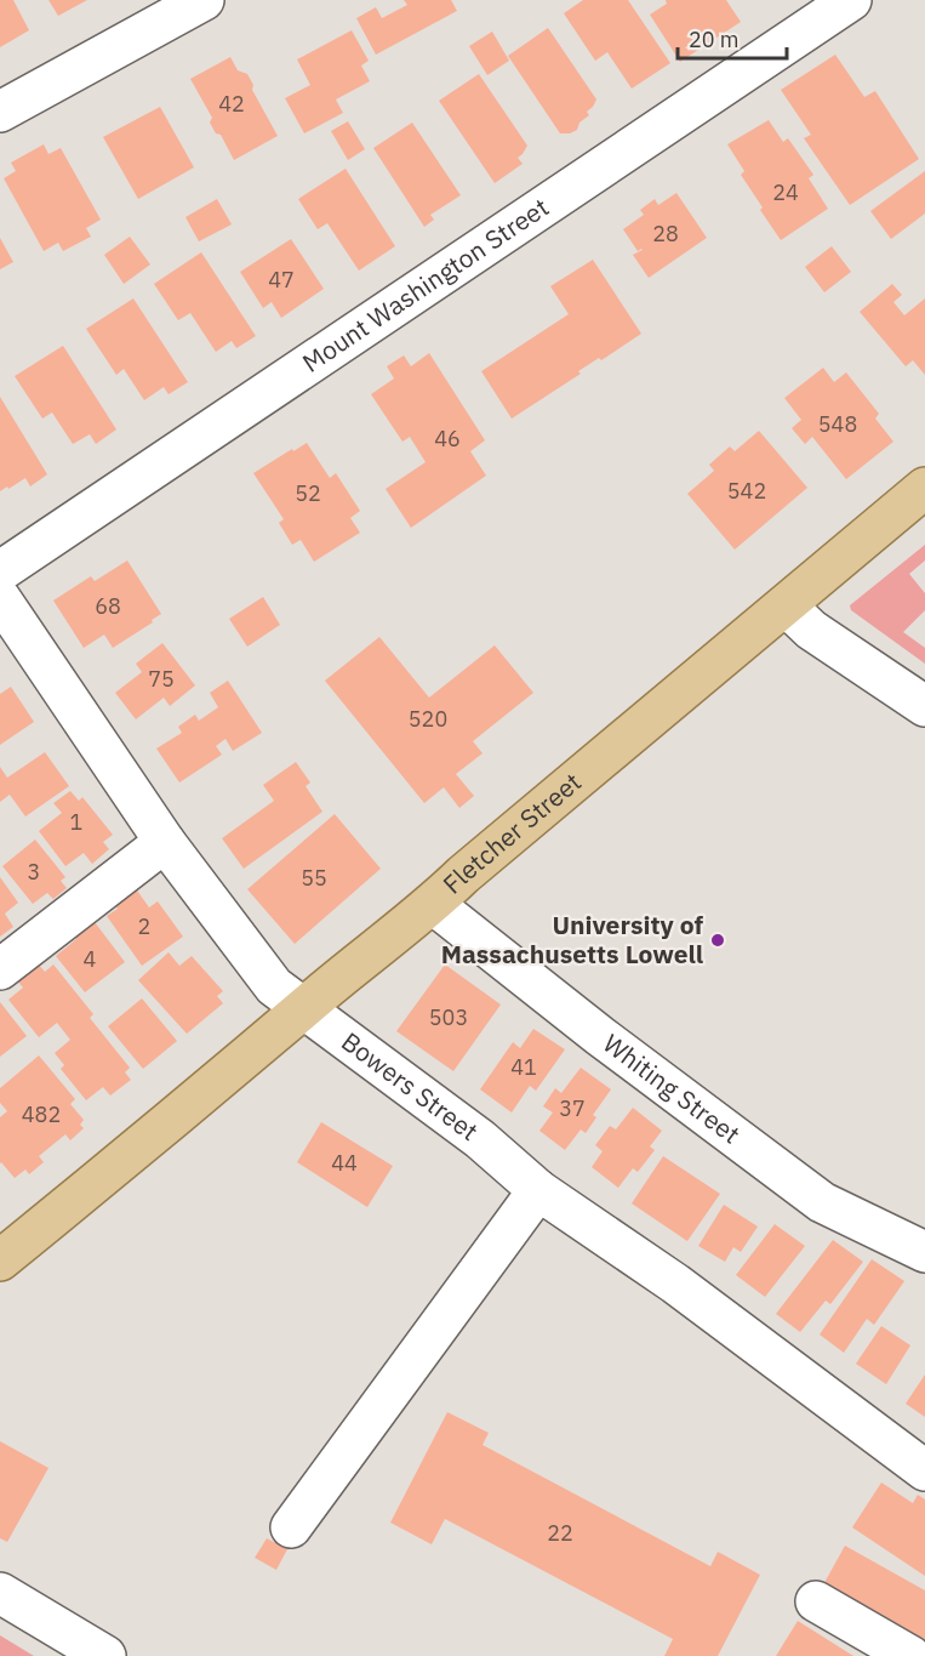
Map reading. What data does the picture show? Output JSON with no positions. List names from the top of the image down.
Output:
{
  "streets": {
    "main road": ["Fletcher Street"],
    "street": ["Mount Washington Street", "Bowers Street", "Whiting Street"]
  },
  "crossings": [
    ["Fletcher Street", "Bowers Street"],
    ["Fletcher Street", "Whiting Street"]
  ],
  "places": ["University of Massachusetts Lowell"],
  "house_numbers": [
    "42",
    "24",
    "28",
    "47",
    "548",
    "46",
    "542",
    "52",
    "68",
    "75",
    "520",
    "1",
    "3",
    "55",
    "2",
    "4",
    "503",
    "41",
    "37",
    "482",
    "44",
    "22"
  ],
  "scale_bar": "20 m"
}
